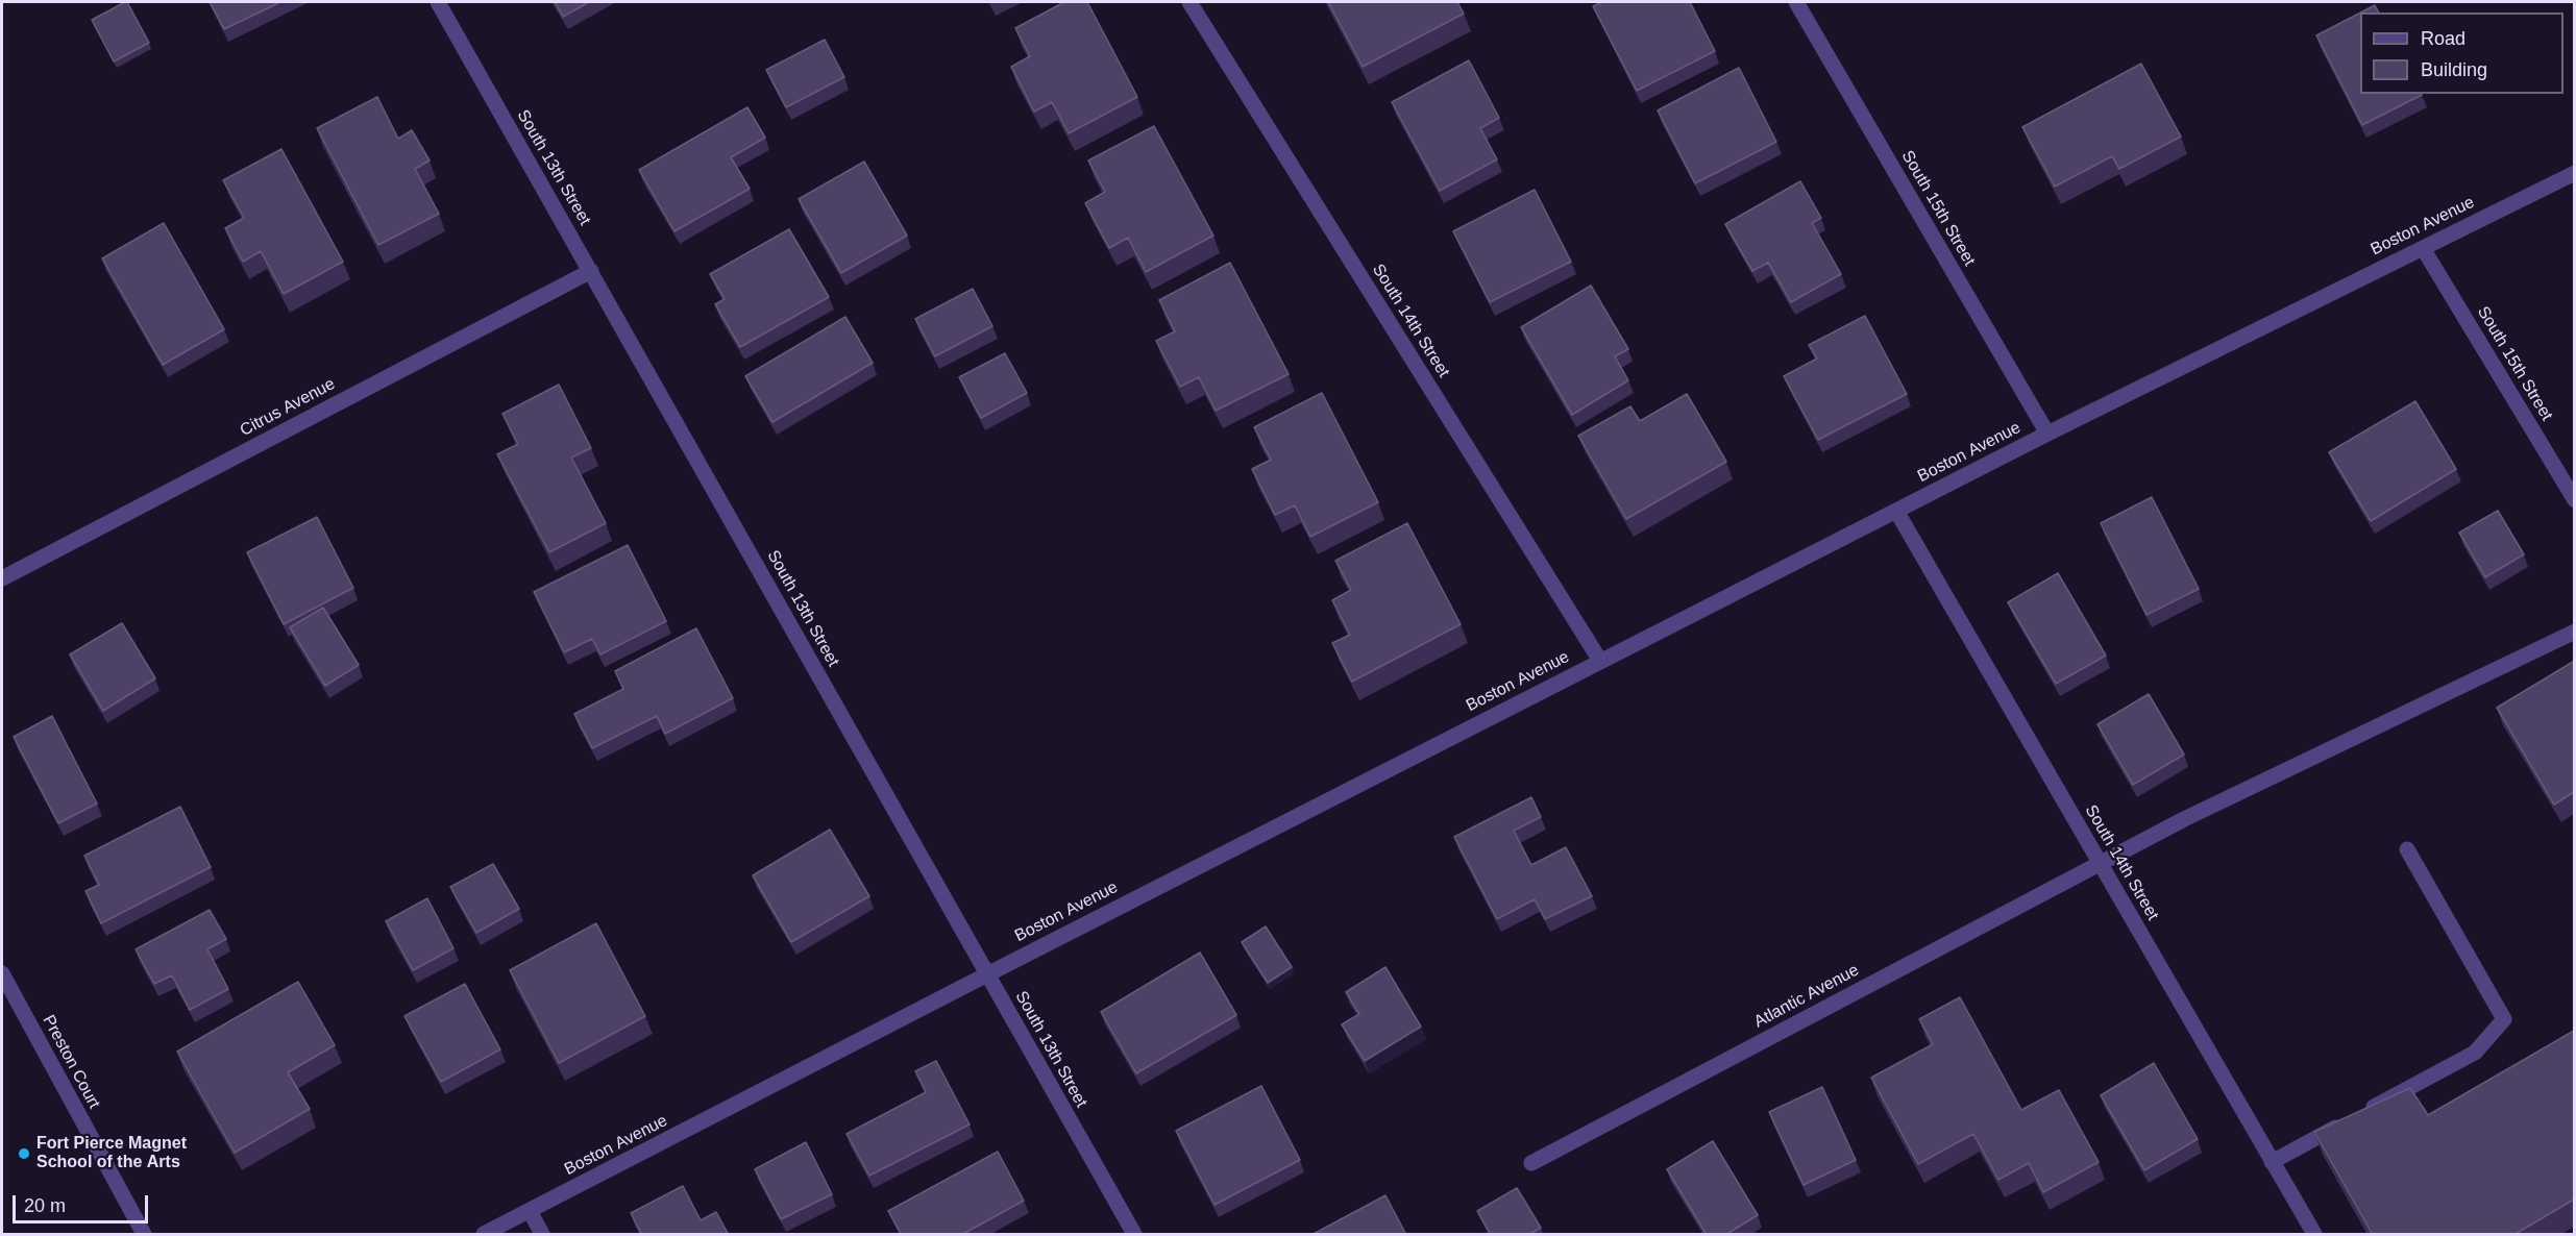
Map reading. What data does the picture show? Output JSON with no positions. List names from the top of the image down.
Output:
{
  "streets": {
    "street": [
      "South 13th Street",
      "South 15th Street",
      "Boston Avenue",
      "South 14th Street",
      "Citrus Avenue",
      "Atlantic Avenue",
      "Preston Court"
    ]
  },
  "crossings": [
    ["South 13th Street", "Boston Avenue"],
    ["South 13th Street", "Citrus Avenue"],
    ["South 15th Street", "Boston Avenue"],
    ["Boston Avenue", "South 14th Street"],
    ["South 14th Street", "Atlantic Avenue"]
  ],
  "places": ["Fort Pierce Magnet School of the Arts"],
  "legend": ["Road", "Building"],
  "scale_bar": "20 m"
}
